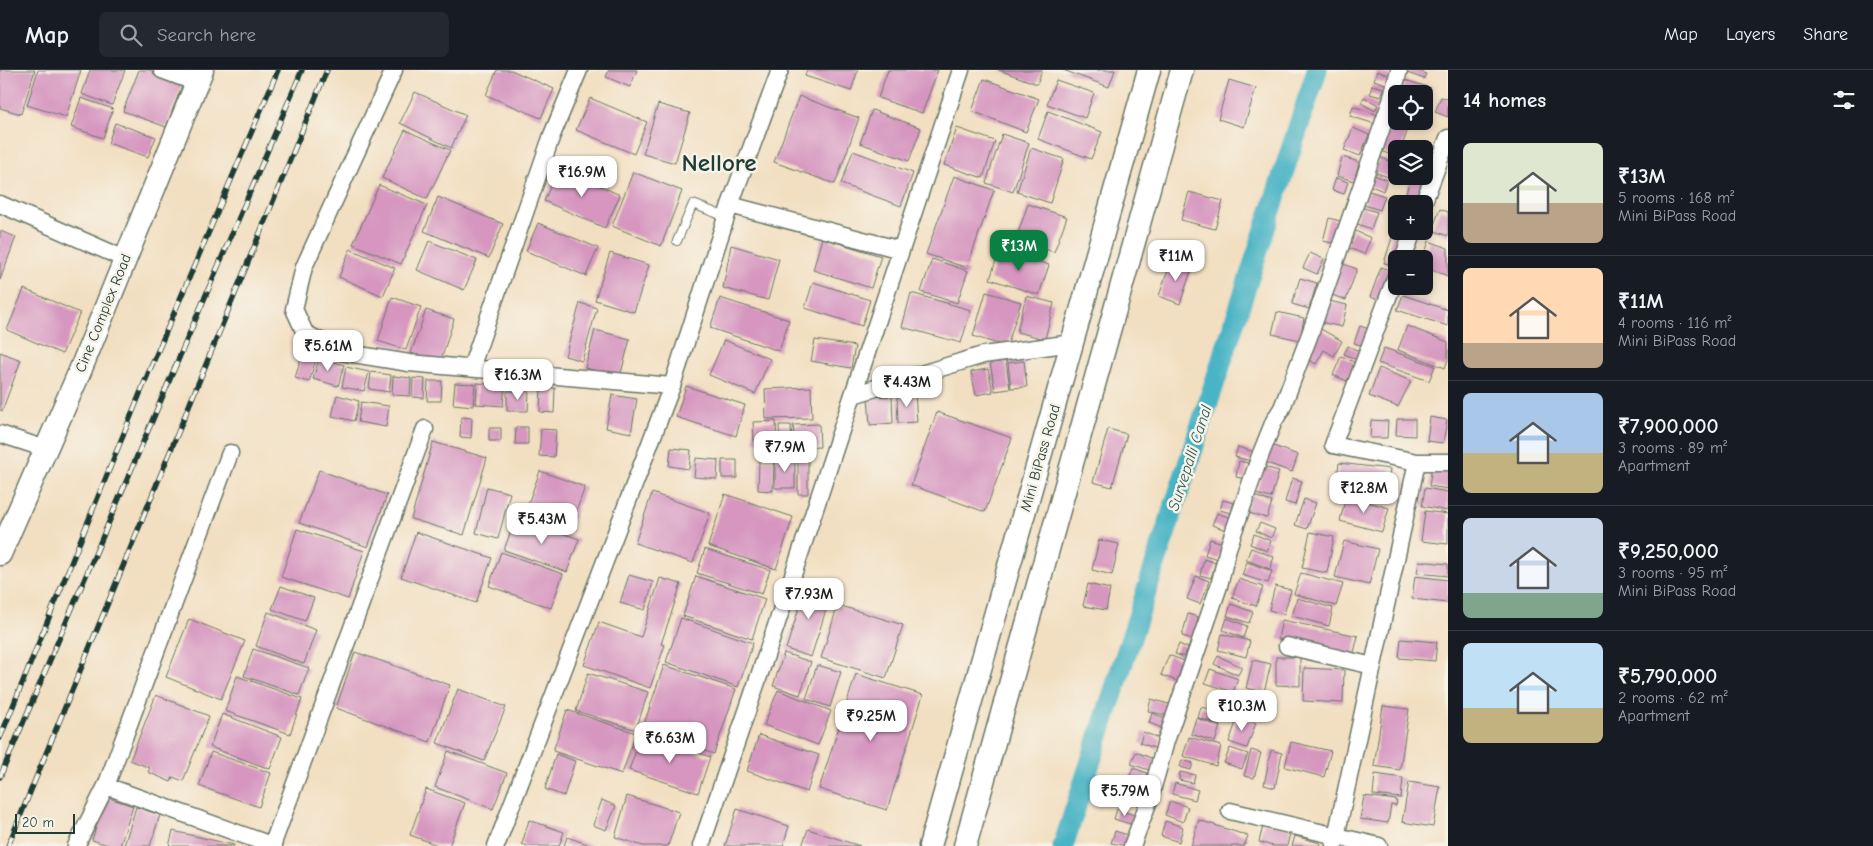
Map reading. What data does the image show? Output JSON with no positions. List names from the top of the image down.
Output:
{
  "streets": {
    "main road": ["Cine Complex Road", "Mini BiPass Road"]
  },
  "districts": ["Nellore"],
  "water": ["Survepalli Canal"],
  "scale_bar": "20 m",
  "page": {
    "header": "Map",
    "search": "Search here",
    "nav": ["Map", "Layers", "Share"],
    "heading": "14 homes",
    "map_buttons": ["+", "−"],
    "list": [
      {
        "name": "₹13M",
        "note": "5 rooms · 168 m² · Mini BiPass Road"
      },
      {
        "name": "₹11M",
        "note": "4 rooms · 116 m² · Mini BiPass Road"
      },
      {
        "name": "₹7,900,000",
        "note": "3 rooms · 89 m² · Apartment"
      },
      {
        "name": "₹9,250,000",
        "note": "3 rooms · 95 m² · Mini BiPass Road"
      },
      {
        "name": "₹5,790,000",
        "note": "2 rooms · 62 m² · Apartment"
      }
    ],
    "price": [
      "₹16.9M",
      "₹13M",
      "₹11M",
      "₹5.61M",
      "₹16.3M",
      "₹4.43M",
      "₹7.9M",
      "₹12.8M",
      "₹5.43M",
      "₹7.93M",
      "₹10.3M",
      "₹9.25M",
      "₹6.63M",
      "₹5.79M"
    ],
    "scale": "20 m"
  }
}
